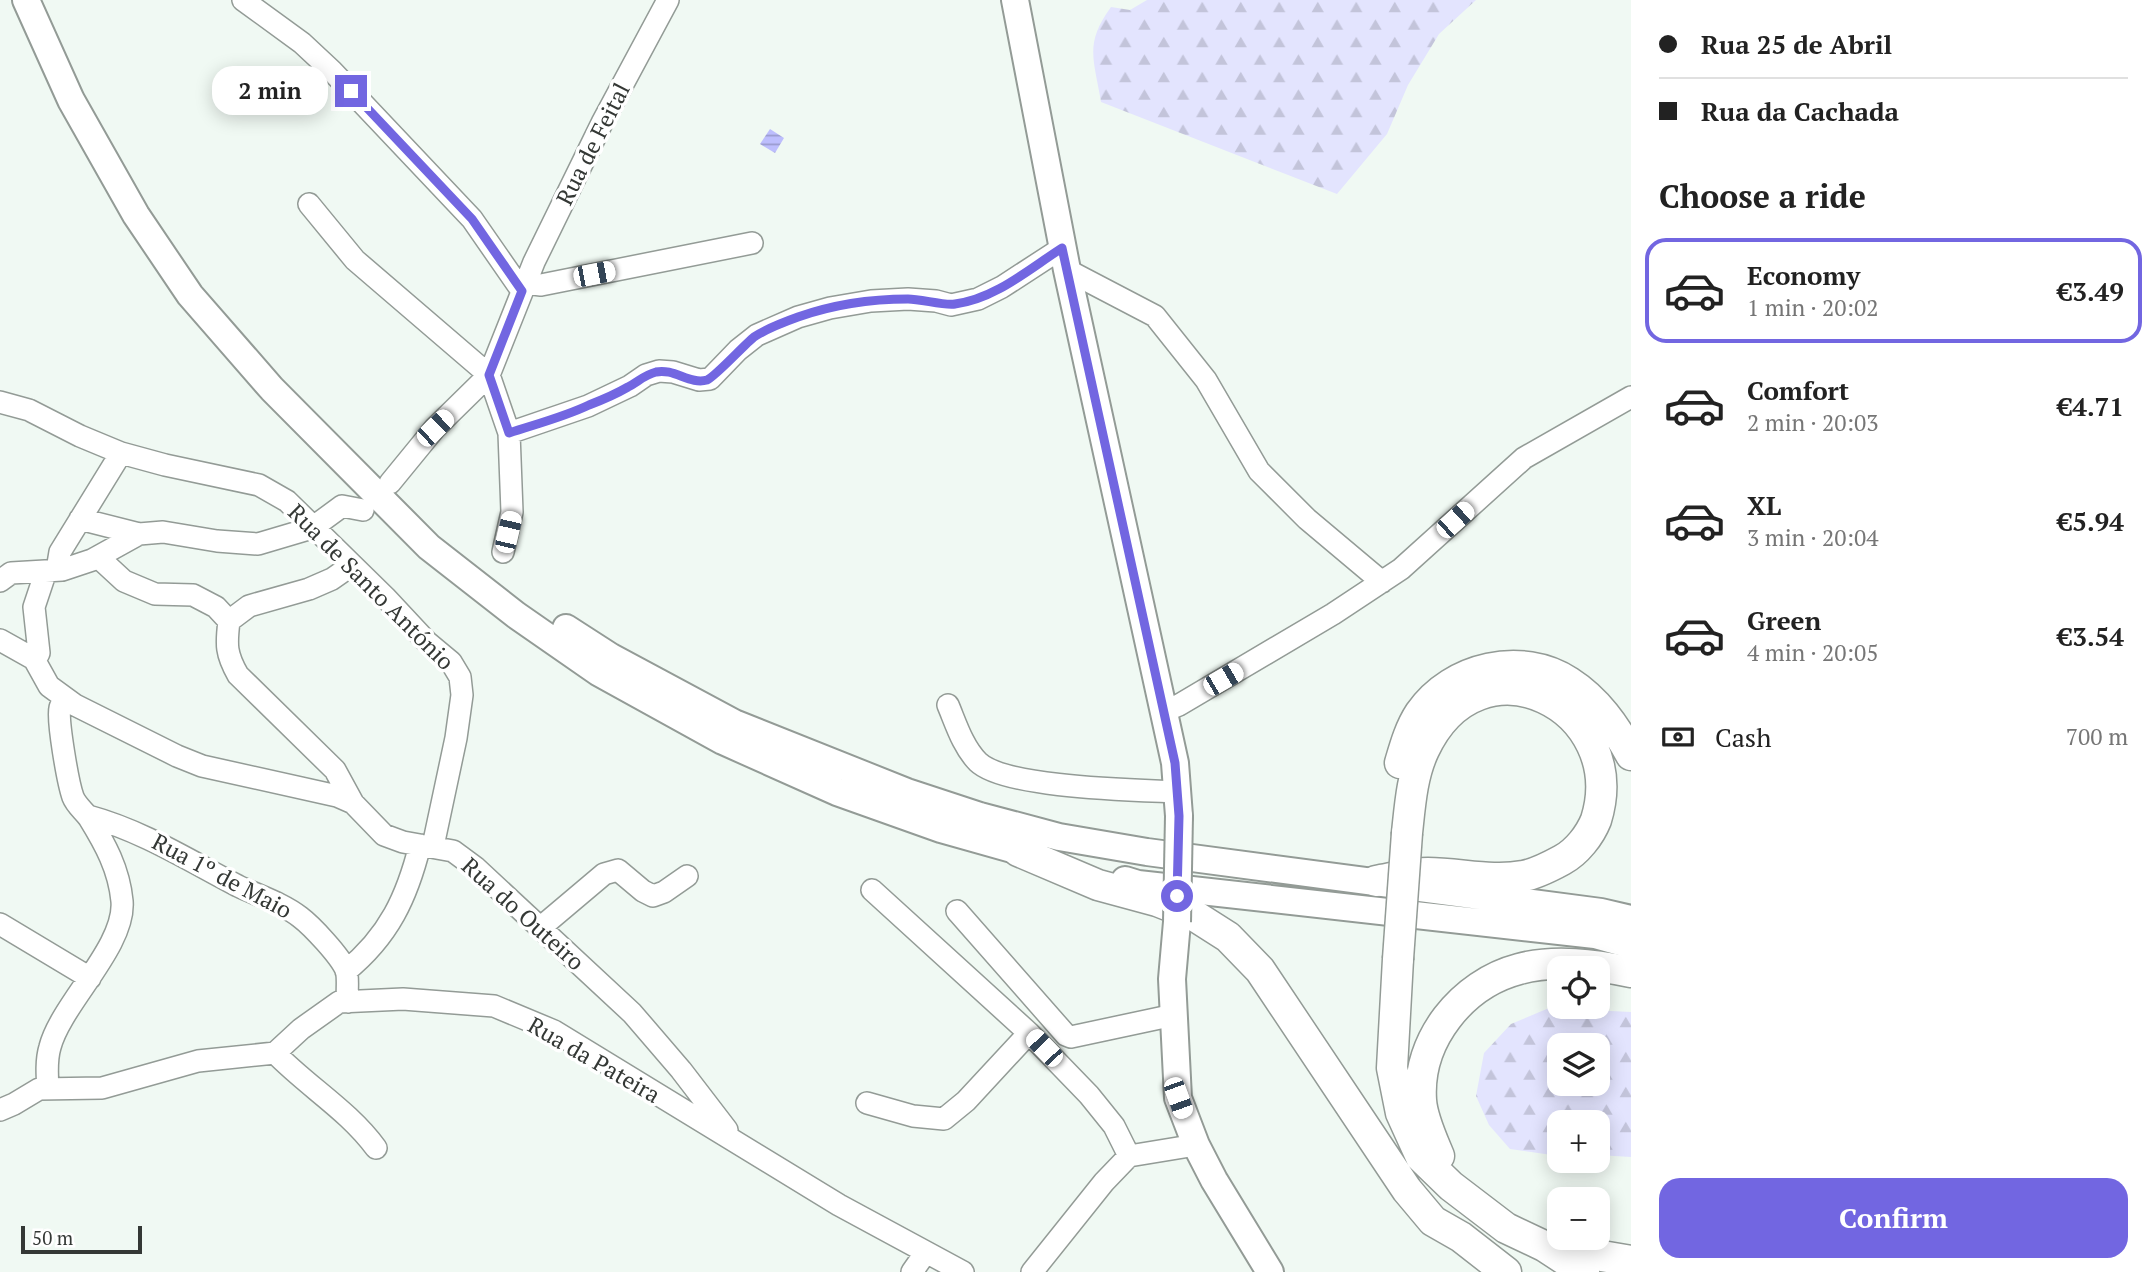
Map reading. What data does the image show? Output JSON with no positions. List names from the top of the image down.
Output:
{
  "streets": {
    "street": [
      "Rua de Feital",
      "Rua de Santo António",
      "Rua 1º de Maio",
      "Rua do Outeiro",
      "Rua da Pateira"
    ]
  },
  "crossings": [
    ["Rua de Santo António", "Rua 1º de Maio"],
    ["Rua de Santo António", "Rua do Outeiro"],
    ["Rua do Outeiro", "Rua da Pateira"]
  ],
  "scale_bar": "50 m",
  "page": {
    "banner": ["Rua 25 de Abril", "Rua da Cachada"],
    "bubble": "2 min",
    "heading": "Choose a ride",
    "list": [
      {
        "name": "Economy",
        "note": "1 min · 20:02",
        "value": "€3.49"
      },
      {
        "name": "Comfort",
        "note": "2 min · 20:03",
        "value": "€4.71"
      },
      {
        "name": "XL",
        "note": "3 min · 20:04",
        "value": "€5.94"
      },
      {
        "name": "Green",
        "note": "4 min · 20:05",
        "value": "€3.54"
      }
    ],
    "pay": ["Cash", "700 m"],
    "map_buttons": ["+", "−"],
    "buttons": "Confirm",
    "scale": "50 m"
  }
}
